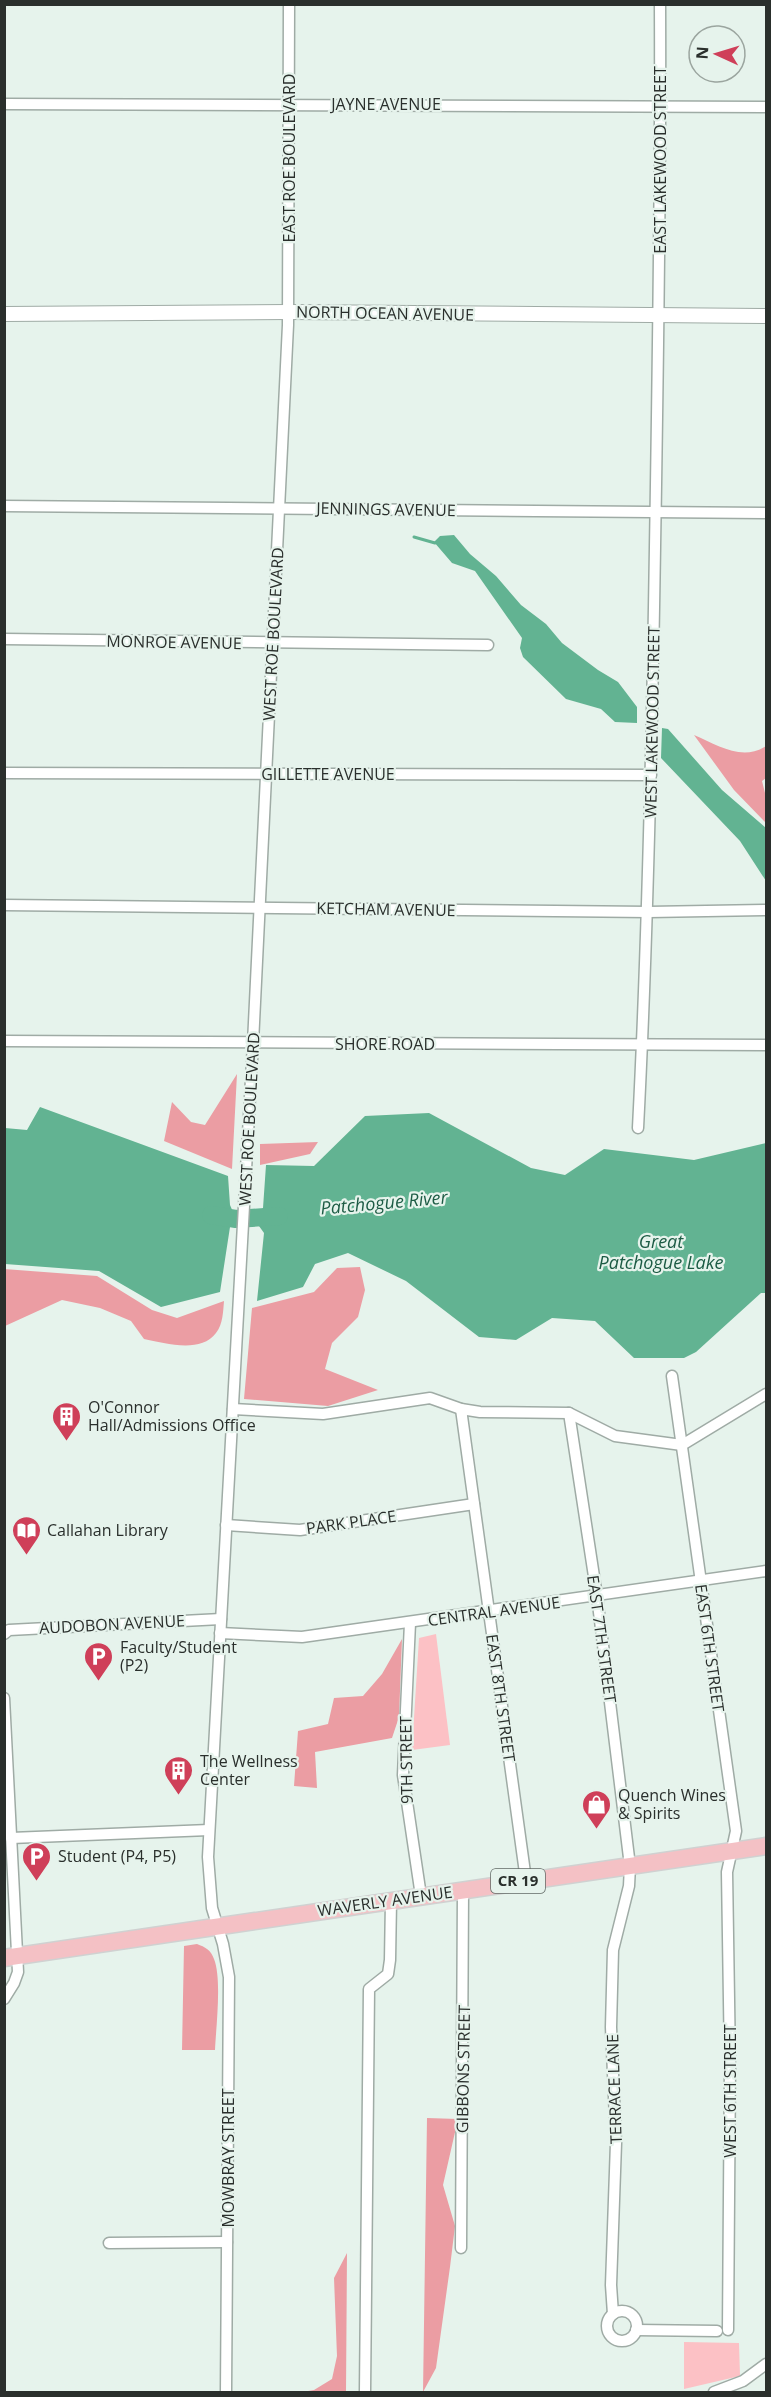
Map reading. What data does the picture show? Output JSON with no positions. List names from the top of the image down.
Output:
{
  "streets": {
    "main road": ["CR 19", "WAVERLY AVENUE"],
    "street": [
      "JAYNE AVENUE",
      "EAST ROE BOULEVARD",
      "EAST LAKEWOOD STREET",
      "NORTH OCEAN AVENUE",
      "JENNINGS AVENUE",
      "WEST ROE BOULEVARD",
      "MONROE AVENUE",
      "WEST LAKEWOOD STREET",
      "GILLETTE AVENUE",
      "KETCHAM AVENUE",
      "SHORE ROAD",
      "PARK PLACE",
      "CENTRAL AVENUE",
      "AUDOBON AVENUE",
      "EAST 7TH STREET",
      "EAST 6TH STREET",
      "EAST 8TH STREET",
      "9TH STREET",
      "GIBBONS STREET",
      "TERRACE LANE",
      "WEST 6TH STREET",
      "MOWBRAY STREET"
    ]
  },
  "crossings": [
    ["JAYNE AVENUE", "EAST ROE BOULEVARD"],
    ["JAYNE AVENUE", "EAST LAKEWOOD STREET"],
    ["EAST ROE BOULEVARD", "NORTH OCEAN AVENUE"],
    ["EAST ROE BOULEVARD", "WEST ROE BOULEVARD"],
    ["EAST LAKEWOOD STREET", "NORTH OCEAN AVENUE"],
    ["EAST LAKEWOOD STREET", "WEST LAKEWOOD STREET"],
    ["NORTH OCEAN AVENUE", "WEST ROE BOULEVARD"],
    ["NORTH OCEAN AVENUE", "WEST LAKEWOOD STREET"],
    ["JENNINGS AVENUE", "WEST ROE BOULEVARD"],
    ["JENNINGS AVENUE", "WEST LAKEWOOD STREET"],
    ["WEST ROE BOULEVARD", "MONROE AVENUE"],
    ["WEST ROE BOULEVARD", "GILLETTE AVENUE"],
    ["WEST ROE BOULEVARD", "KETCHAM AVENUE"],
    ["WEST ROE BOULEVARD", "SHORE ROAD"],
    ["WEST ROE BOULEVARD", "PARK PLACE"],
    ["WEST ROE BOULEVARD", "CENTRAL AVENUE"],
    ["WEST ROE BOULEVARD", "AUDOBON AVENUE"],
    ["WEST ROE BOULEVARD", "WAVERLY AVENUE"],
    ["WEST ROE BOULEVARD", "MOWBRAY STREET"],
    ["WEST LAKEWOOD STREET", "GILLETTE AVENUE"],
    ["WEST LAKEWOOD STREET", "KETCHAM AVENUE"],
    ["WEST LAKEWOOD STREET", "SHORE ROAD"],
    ["PARK PLACE", "EAST 8TH STREET"],
    ["CENTRAL AVENUE", "EAST 7TH STREET"],
    ["CENTRAL AVENUE", "EAST 6TH STREET"],
    ["CENTRAL AVENUE", "EAST 8TH STREET"],
    ["CENTRAL AVENUE", "9TH STREET"],
    ["EAST 7TH STREET", "WAVERLY AVENUE"],
    ["EAST 7TH STREET", "TERRACE LANE"],
    ["EAST 6TH STREET", "WAVERLY AVENUE"],
    ["EAST 6TH STREET", "WEST 6TH STREET"],
    ["EAST 8TH STREET", "WAVERLY AVENUE"],
    ["9TH STREET", "WAVERLY AVENUE"],
    ["WAVERLY AVENUE", "GIBBONS STREET"],
    ["WAVERLY AVENUE", "TERRACE LANE"],
    ["WAVERLY AVENUE", "WEST 6TH STREET"],
    ["WAVERLY AVENUE", "MOWBRAY STREET"],
    ["TERRACE LANE", "WEST 6TH STREET"]
  ],
  "water": ["Patchogue River", "Great Patchogue Lake"],
  "places": {
    "building": ["O'Connor Hall/Admissions Office", "The Wellness Center"],
    "library": ["Callahan Library"],
    "parking": ["Faculty/Student (P2)", "Student (P4, P5)"],
    "shop": ["Quench Wines & Spirits"]
  },
  "north": "left"
}
